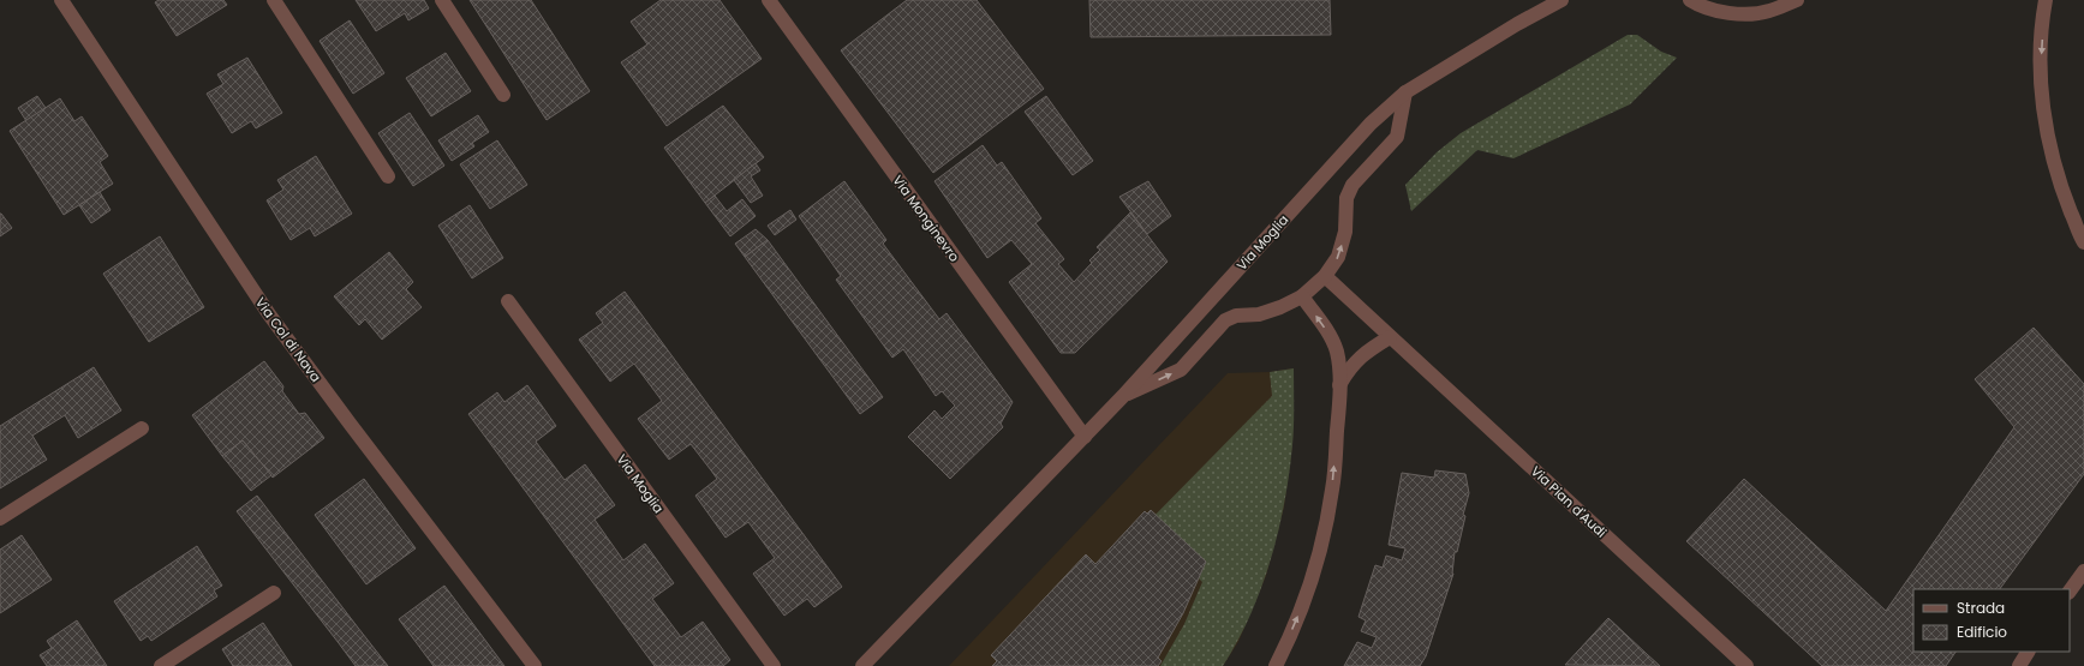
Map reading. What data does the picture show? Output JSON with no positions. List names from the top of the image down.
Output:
{
  "streets": {
    "street": [
      "Via Monginevro",
      "Via Moglia",
      "Via Col di Nava",
      "Via Pian d'Audi"
    ]
  },
  "crossings": [
    ["Via Monginevro", "Via Moglia"],
    ["Via Moglia", "Via Pian d'Audi"]
  ],
  "legend": ["Strada", "Edificio"]
}
